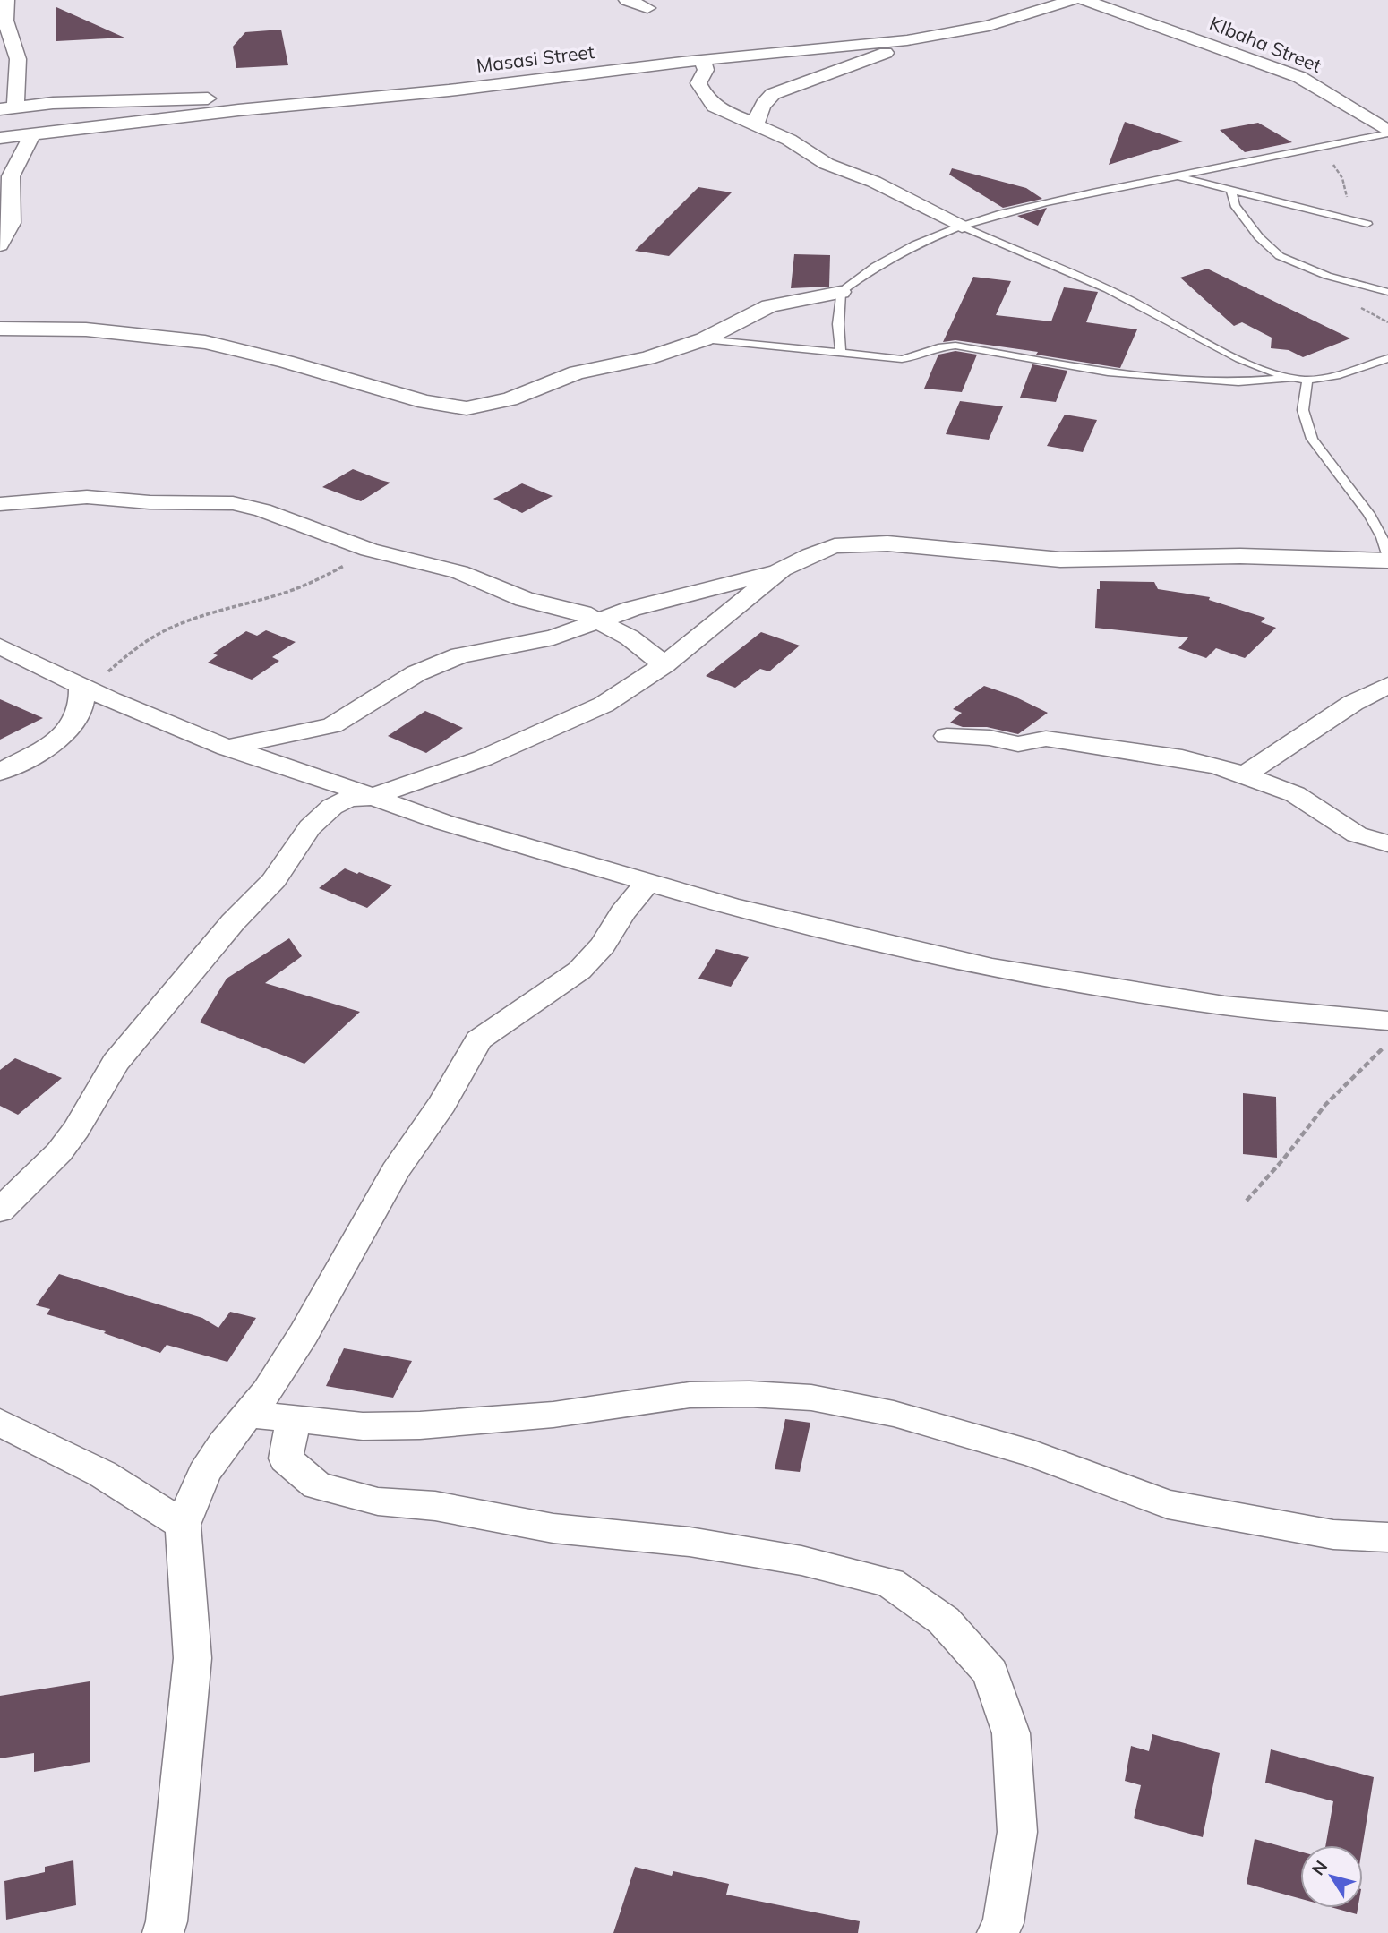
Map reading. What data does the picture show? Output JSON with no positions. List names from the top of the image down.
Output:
{
  "streets": {
    "street": ["KIbaha Street", "Masasi Street"]
  },
  "north": "top left"
}
